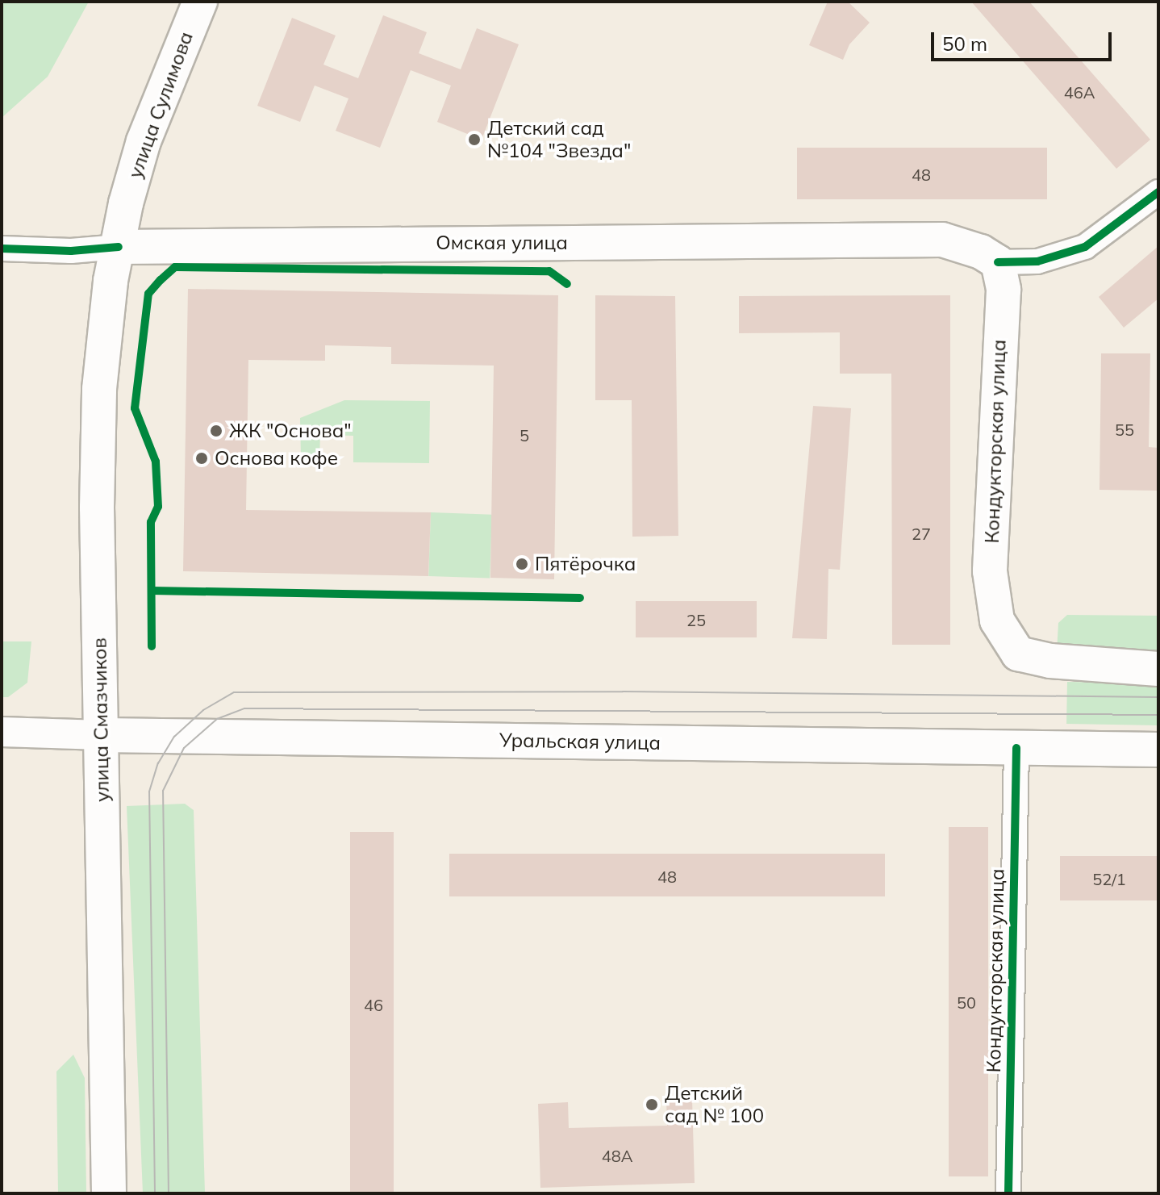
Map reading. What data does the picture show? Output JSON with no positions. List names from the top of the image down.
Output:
{
  "streets": {
    "main road": [
      "улица Сулимова",
      "Омская улица",
      "Кондукторская улица",
      "улица Смазчиков",
      "Уральская улица"
    ]
  },
  "crossings": [
    ["улица Сулимова", "Омская улица"],
    ["улица Сулимова", "улица Смазчиков"],
    ["Омская улица", "Кондукторская улица"],
    ["Омская улица", "улица Смазчиков"],
    ["Кондукторская улица", "Уральская улица"],
    ["улица Смазчиков", "Уральская улица"]
  ],
  "places": [
    "Детский сад №104 \"Звезда\"",
    "ЖК \"Основа\"",
    "Основа кофе",
    "Пятёрочка",
    "Детский сад № 100"
  ],
  "house_numbers": [
    "46А",
    "48",
    "55",
    "5",
    "27",
    "25",
    "48",
    "52/1",
    "50",
    "46",
    "48А"
  ],
  "scale_bar": "50 m"
}
